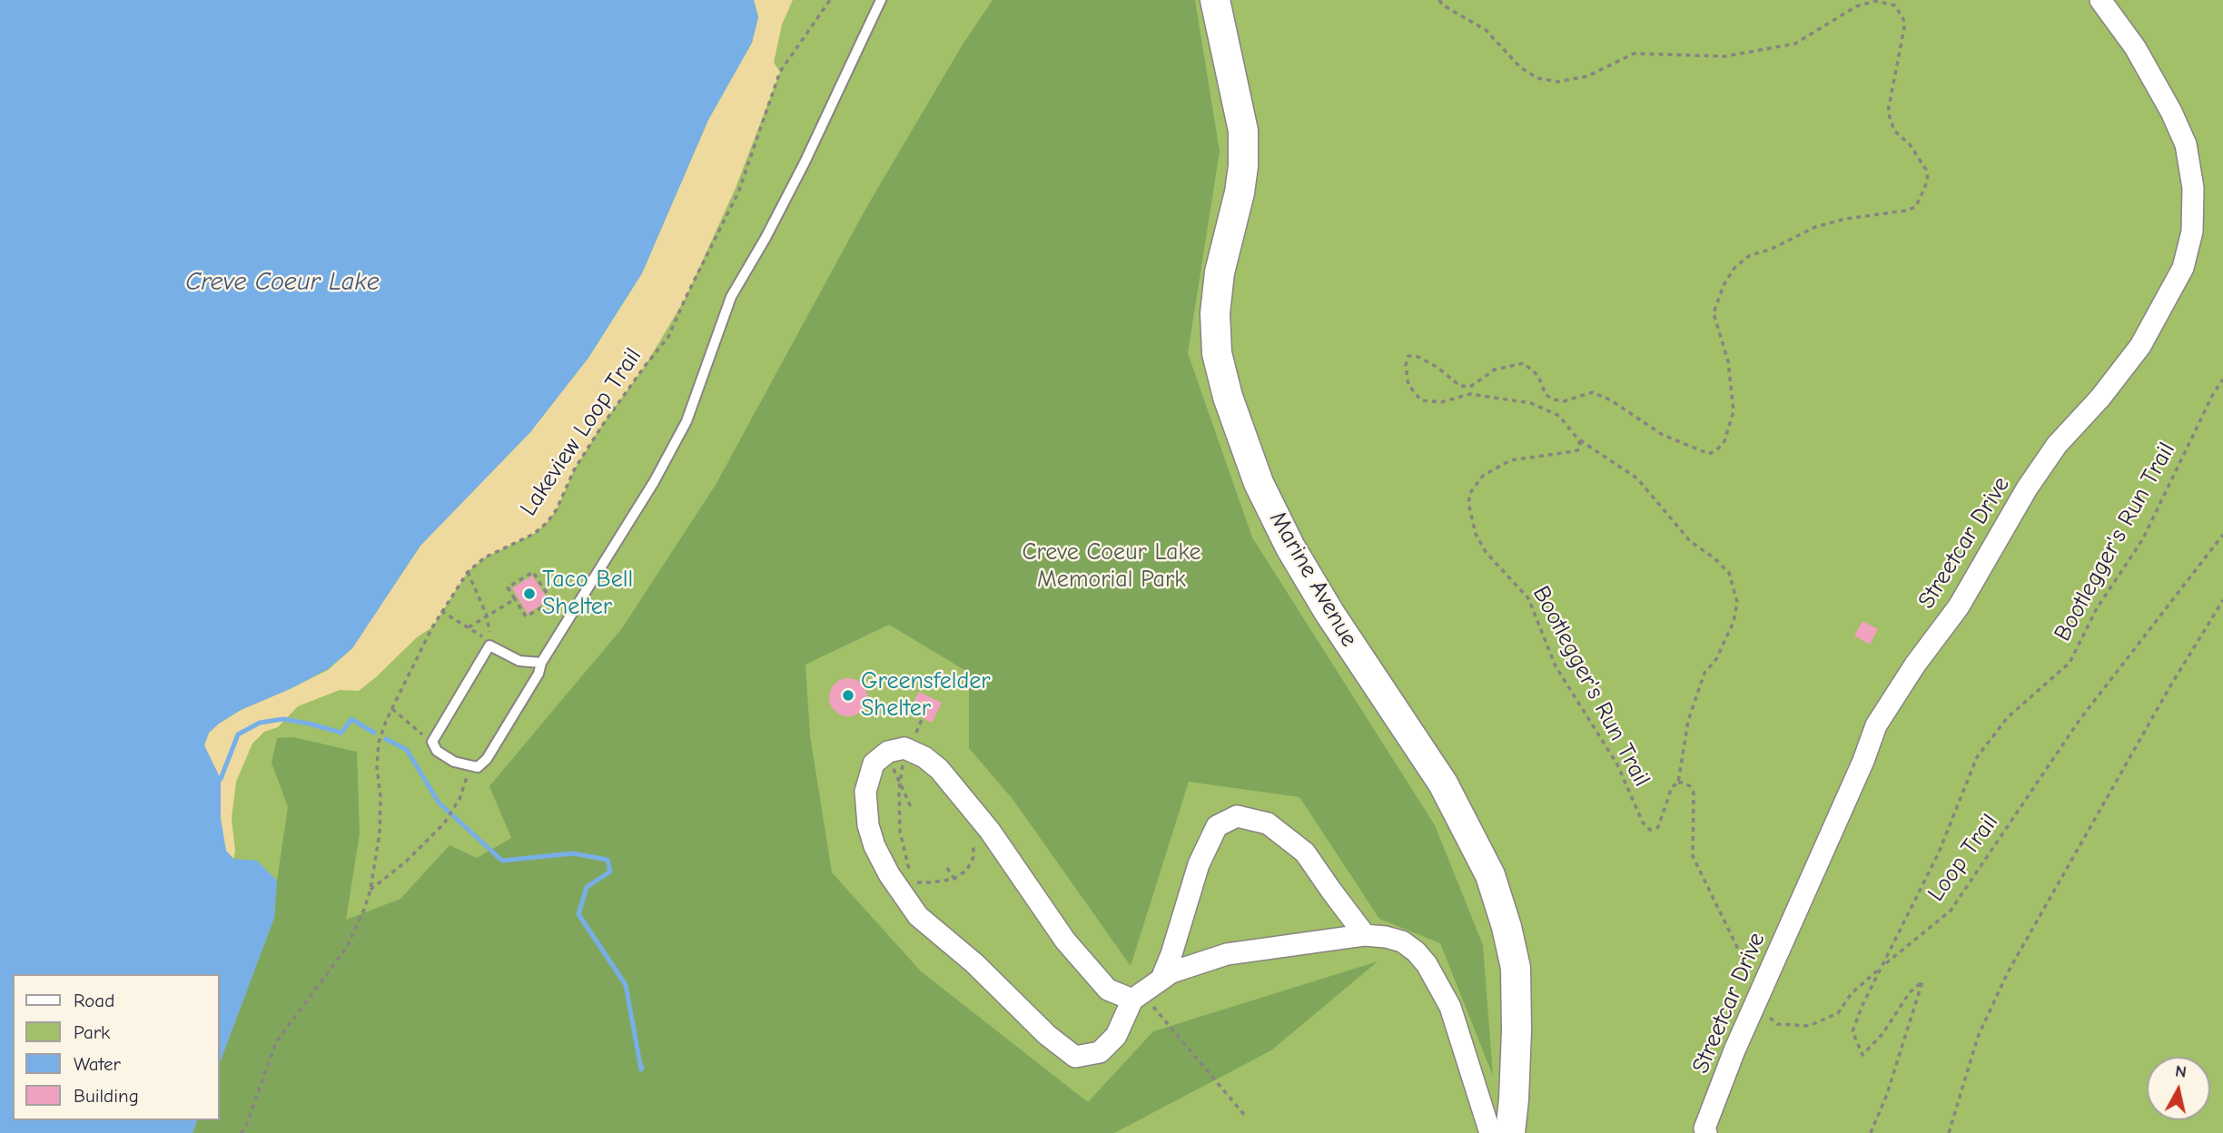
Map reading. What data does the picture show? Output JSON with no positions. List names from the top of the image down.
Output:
{
  "streets": {
    "main road": ["Marine Avenue"],
    "street": ["Streetcar Drive"],
    "path": ["Lakeview Loop Trail", "Bootlegger's Run Trail", "Loop Trail"]
  },
  "crossings": [
    ["Bootlegger's Run Trail", "Streetcar Drive"],
    ["Bootlegger's Run Trail", "Loop Trail"]
  ],
  "water": ["Creve Coeur Lake"],
  "parks": ["Creve Coeur Lake Memorial Park"],
  "places": ["Taco Bell Shelter", "Greensfelder Shelter"],
  "legend": [
    "Road",
    "Park",
    "Water",
    "Building"
  ],
  "north": "top"
}
